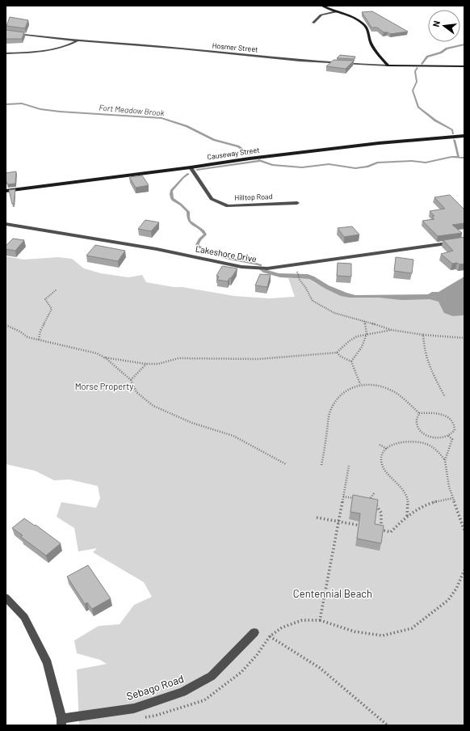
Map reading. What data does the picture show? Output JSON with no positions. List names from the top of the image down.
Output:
{
  "streets": {
    "street": [
      "Hosmer Street",
      "Causeway Street",
      "Hilltop Road",
      "Lakeshore Drive",
      "Sebago Road"
    ]
  },
  "crossings": [
    ["Causeway Street", "Hilltop Road"]
  ],
  "water": ["Fort Meadow Brook"],
  "parks": ["Morse Property", "Centennial Beach"],
  "north": "left"
}
